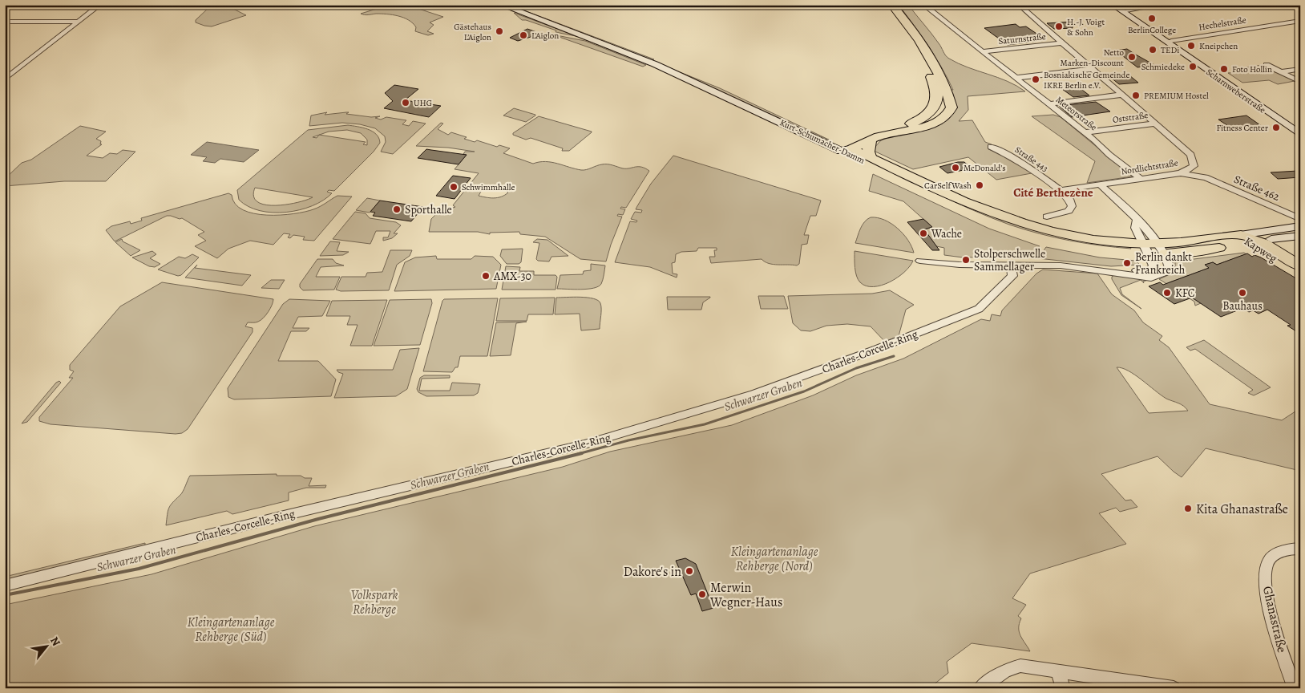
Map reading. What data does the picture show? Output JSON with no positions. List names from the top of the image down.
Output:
{
  "streets": {
    "main road": ["Scharnweberstraße", "Kurt-Schumacher-Damm", "Kapweg"],
    "street": [
      "Hechelstraße",
      "Saturnstraße",
      "Meteorstraße",
      "Oststraße",
      "Straße 443",
      "Nordlichtstraße",
      "Straße 462",
      "Charles-Corcelle-Ring",
      "Ghanastraße"
    ]
  },
  "crossings": [
    ["Hechelstraße", "Scharnweberstraße"],
    ["Saturnstraße", "Meteorstraße"],
    ["Saturnstraße", "Nordlichtstraße"],
    ["Meteorstraße", "Oststraße"],
    ["Meteorstraße", "Nordlichtstraße"],
    ["Oststraße", "Nordlichtstraße"],
    ["Kurt-Schumacher-Damm", "Kapweg"],
    ["Straße 443", "Nordlichtstraße"],
    ["Nordlichtstraße", "Straße 462"]
  ],
  "districts": ["Cité Berthezène"],
  "water": ["Schwarzer Graben"],
  "parks": ["Kleingartenanlage Rehberge (Nord)", "Volkspark Rehberge", "Kleingartenanlage Rehberge (Süd)"],
  "places": [
    "BerlinCollege",
    "H.-J. Voigt & Sohn",
    "Gästehaus L’Aiglon",
    "L'Aiglon",
    "Kneipchen",
    "TEDi",
    "Netto Marken-Discount",
    "Schmiedeke",
    "Foto Hollin",
    "Bosniakische Gemeinde IKRE Berlin e.V.",
    "PREMIUM Hostel",
    "UHG",
    "Fitness Center",
    "McDonald's",
    "CarSelfWash",
    "Schwimmhalle",
    "Sporthalle",
    "Wache",
    "Stolperschwelle Sammellager",
    "Berlin dankt Frankreich",
    "AMX-30",
    "KFC",
    "Bauhaus",
    "Kita Ghanastraße",
    "Dakore's in",
    "Merwin Wegner-Haus"
  ],
  "north": "top right"
}
